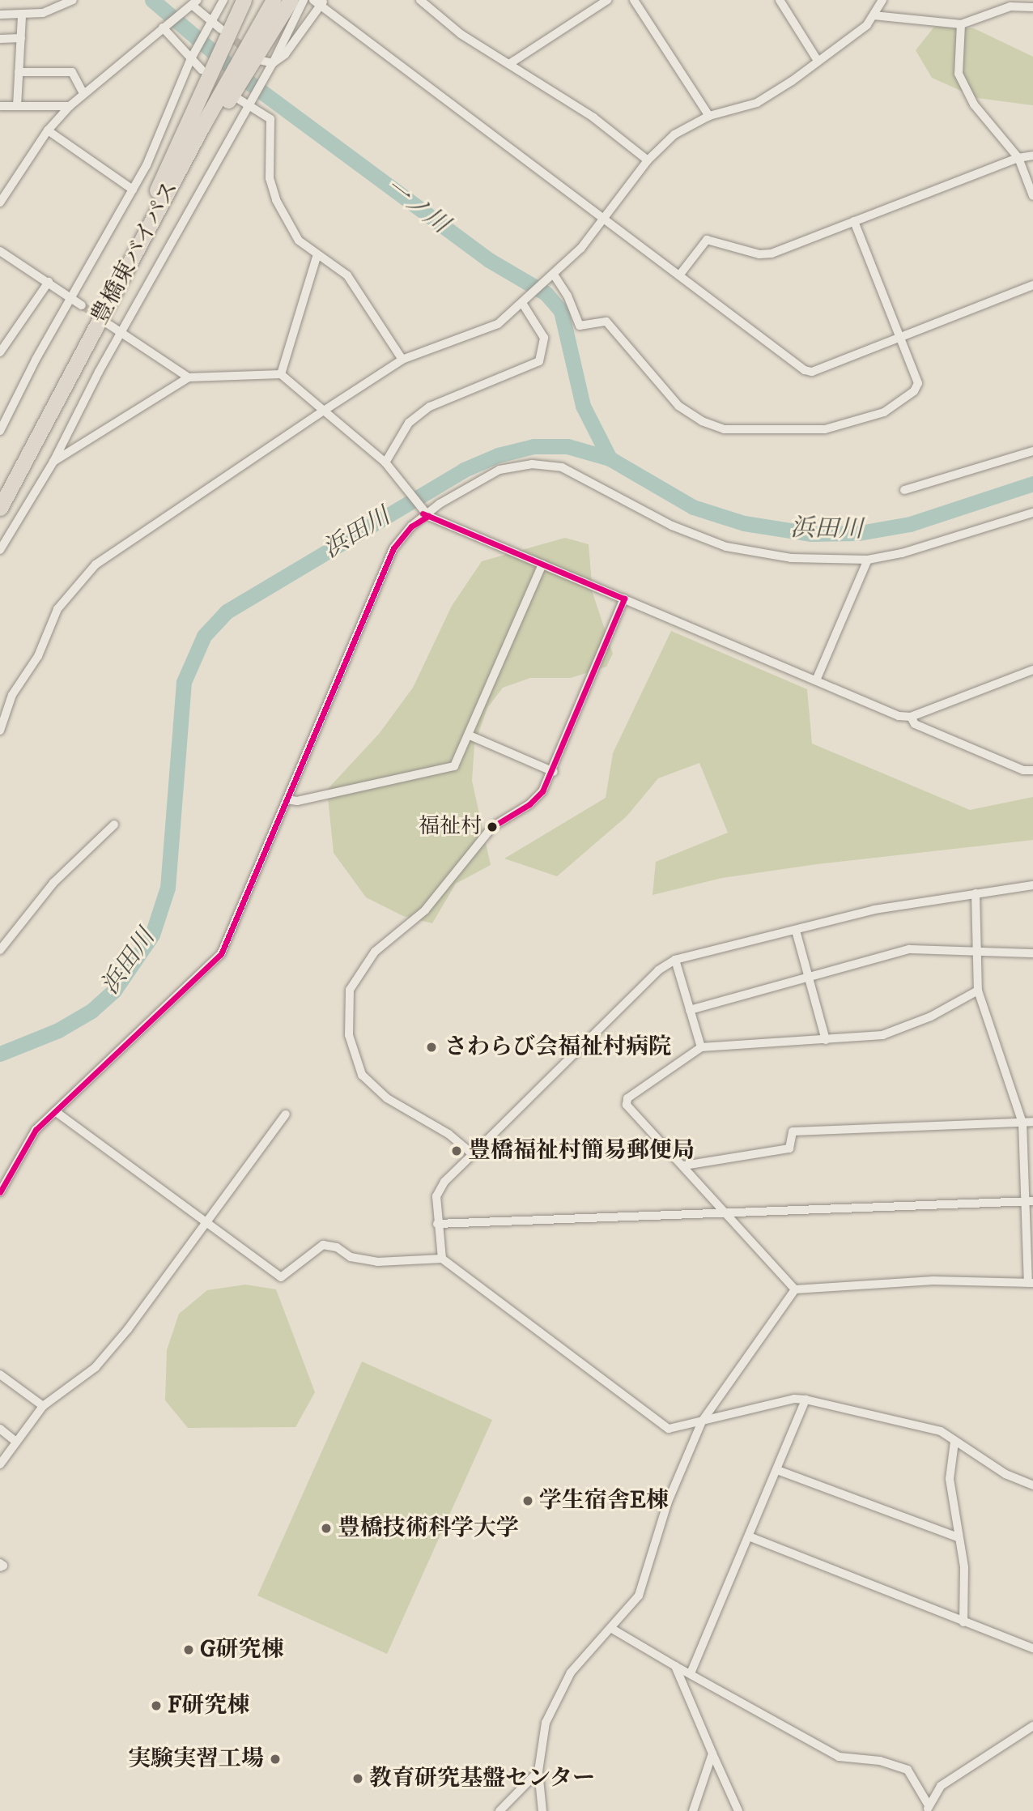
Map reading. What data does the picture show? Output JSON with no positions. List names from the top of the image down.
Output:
{
  "streets": {
    "highway": ["豊橋東バイパス"]
  },
  "water": ["一ノ川", "浜田川"],
  "places": [
    "福祉村",
    "さわらび会福祉村病院",
    "豊橋福祉村簡易郵便局",
    "学生宿舎E棟",
    "豊橋技術科学大学",
    "G研究棟",
    "F研究棟",
    "実験実習工場",
    "教育研究基盤センター"
  ]
}
